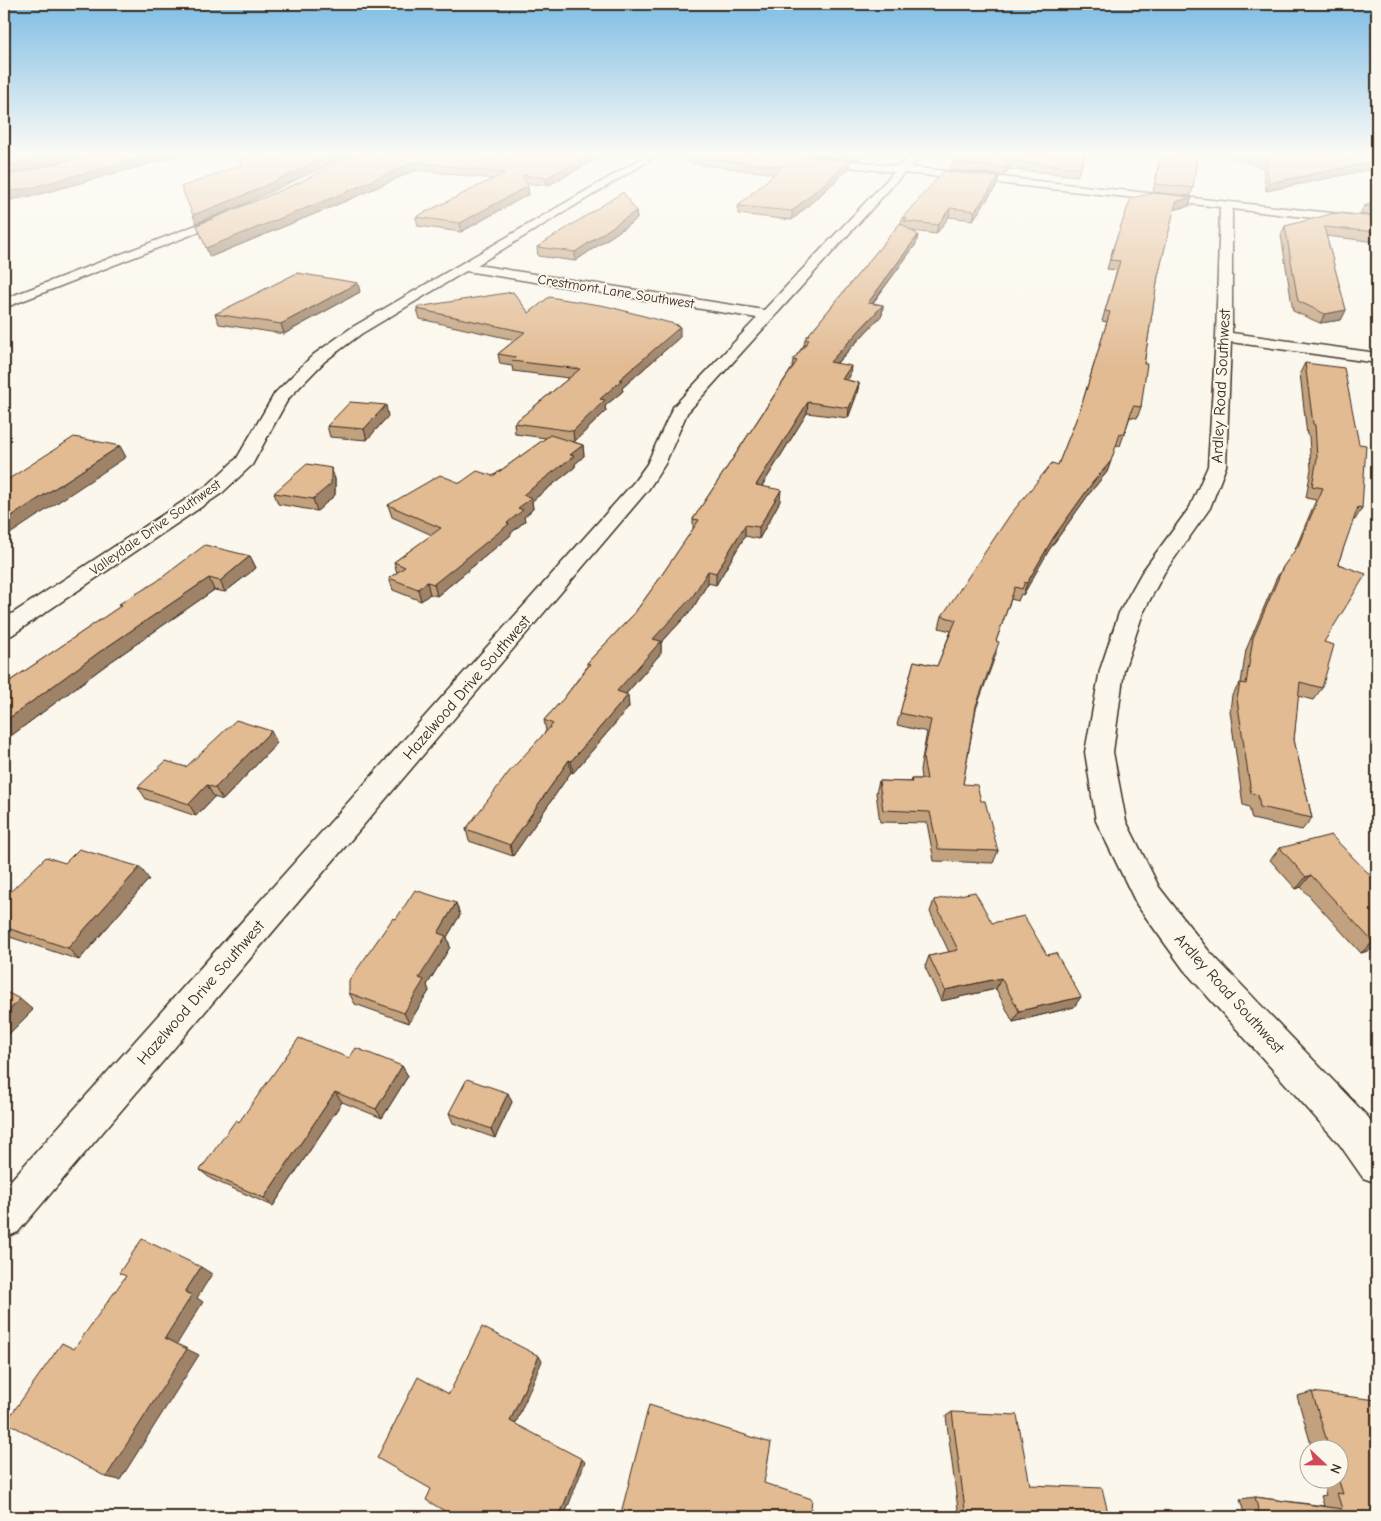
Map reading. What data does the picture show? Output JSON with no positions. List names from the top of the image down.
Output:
{
  "streets": {
    "street": [
      "Crestmont Lane Southwest",
      "Ardley Road Southwest",
      "Valleydale Drive Southwest",
      "Hazelwood Drive Southwest"
    ]
  },
  "crossings": [
    ["Crestmont Lane Southwest", "Valleydale Drive Southwest"],
    ["Crestmont Lane Southwest", "Hazelwood Drive Southwest"]
  ],
  "north": "right"
}
